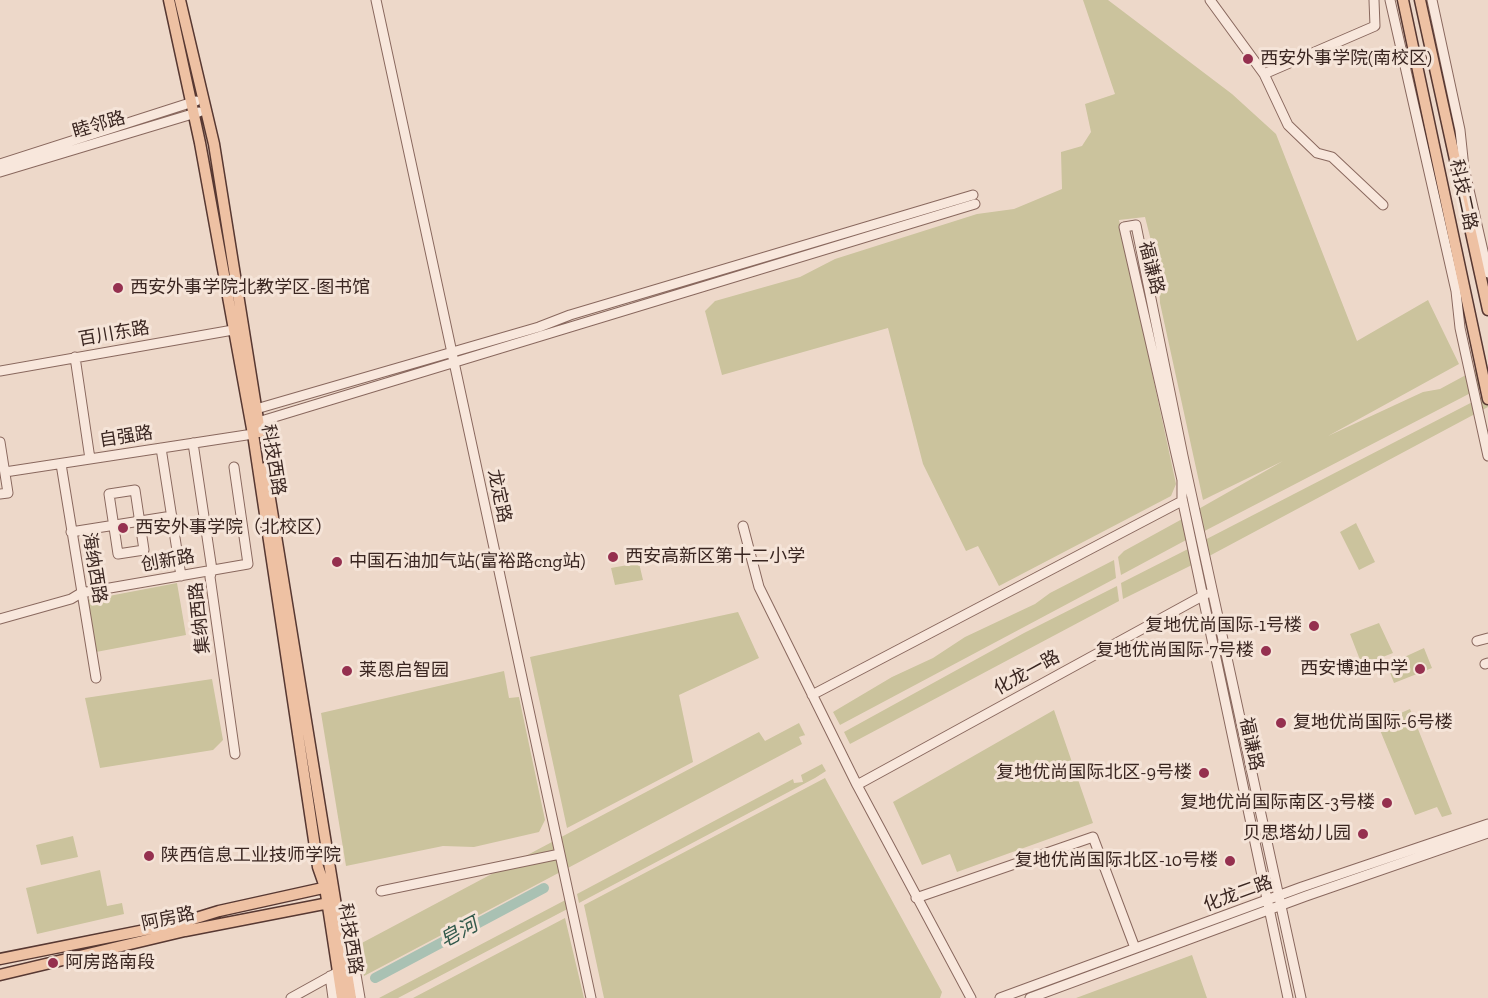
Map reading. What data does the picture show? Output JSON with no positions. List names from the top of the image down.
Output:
{
  "streets": {
    "main road": ["科技二路", "科技西路", "阿房路"],
    "street": [
      "睦邻路",
      "福谦路",
      "百川东路",
      "自强路",
      "龙定路",
      "创新路",
      "海纳西路",
      "集纳西路",
      "化龙一路",
      "化龙二路"
    ]
  },
  "crossings": [
    ["睦邻路", "科技西路"],
    ["福谦路", "化龙一路"],
    ["福谦路", "化龙二路"],
    ["百川东路", "科技西路"],
    ["自强路", "科技西路"],
    ["自强路", "海纳西路"],
    ["自强路", "集纳西路"],
    ["科技西路", "阿房路"],
    ["创新路", "海纳西路"],
    ["创新路", "集纳西路"]
  ],
  "water": ["皂河"],
  "places": [
    "西安外事学院(南校区)",
    "西安外事学院北教学区-图书馆",
    "西安外事学院（北校区）",
    "西安高新区第十二小学",
    "中国石油加气站(富裕路cng站)",
    "复地优尚国际-1号楼",
    "复地优尚国际-7号楼",
    "西安博迪中学",
    "莱恩启智园",
    "复地优尚国际-6号楼",
    "复地优尚国际北区-9号楼",
    "复地优尚国际南区-3号楼",
    "贝思塔幼儿园",
    "陕西信息工业技师学院",
    "复地优尚国际北区-10号楼",
    "阿房路南段"
  ]
}
